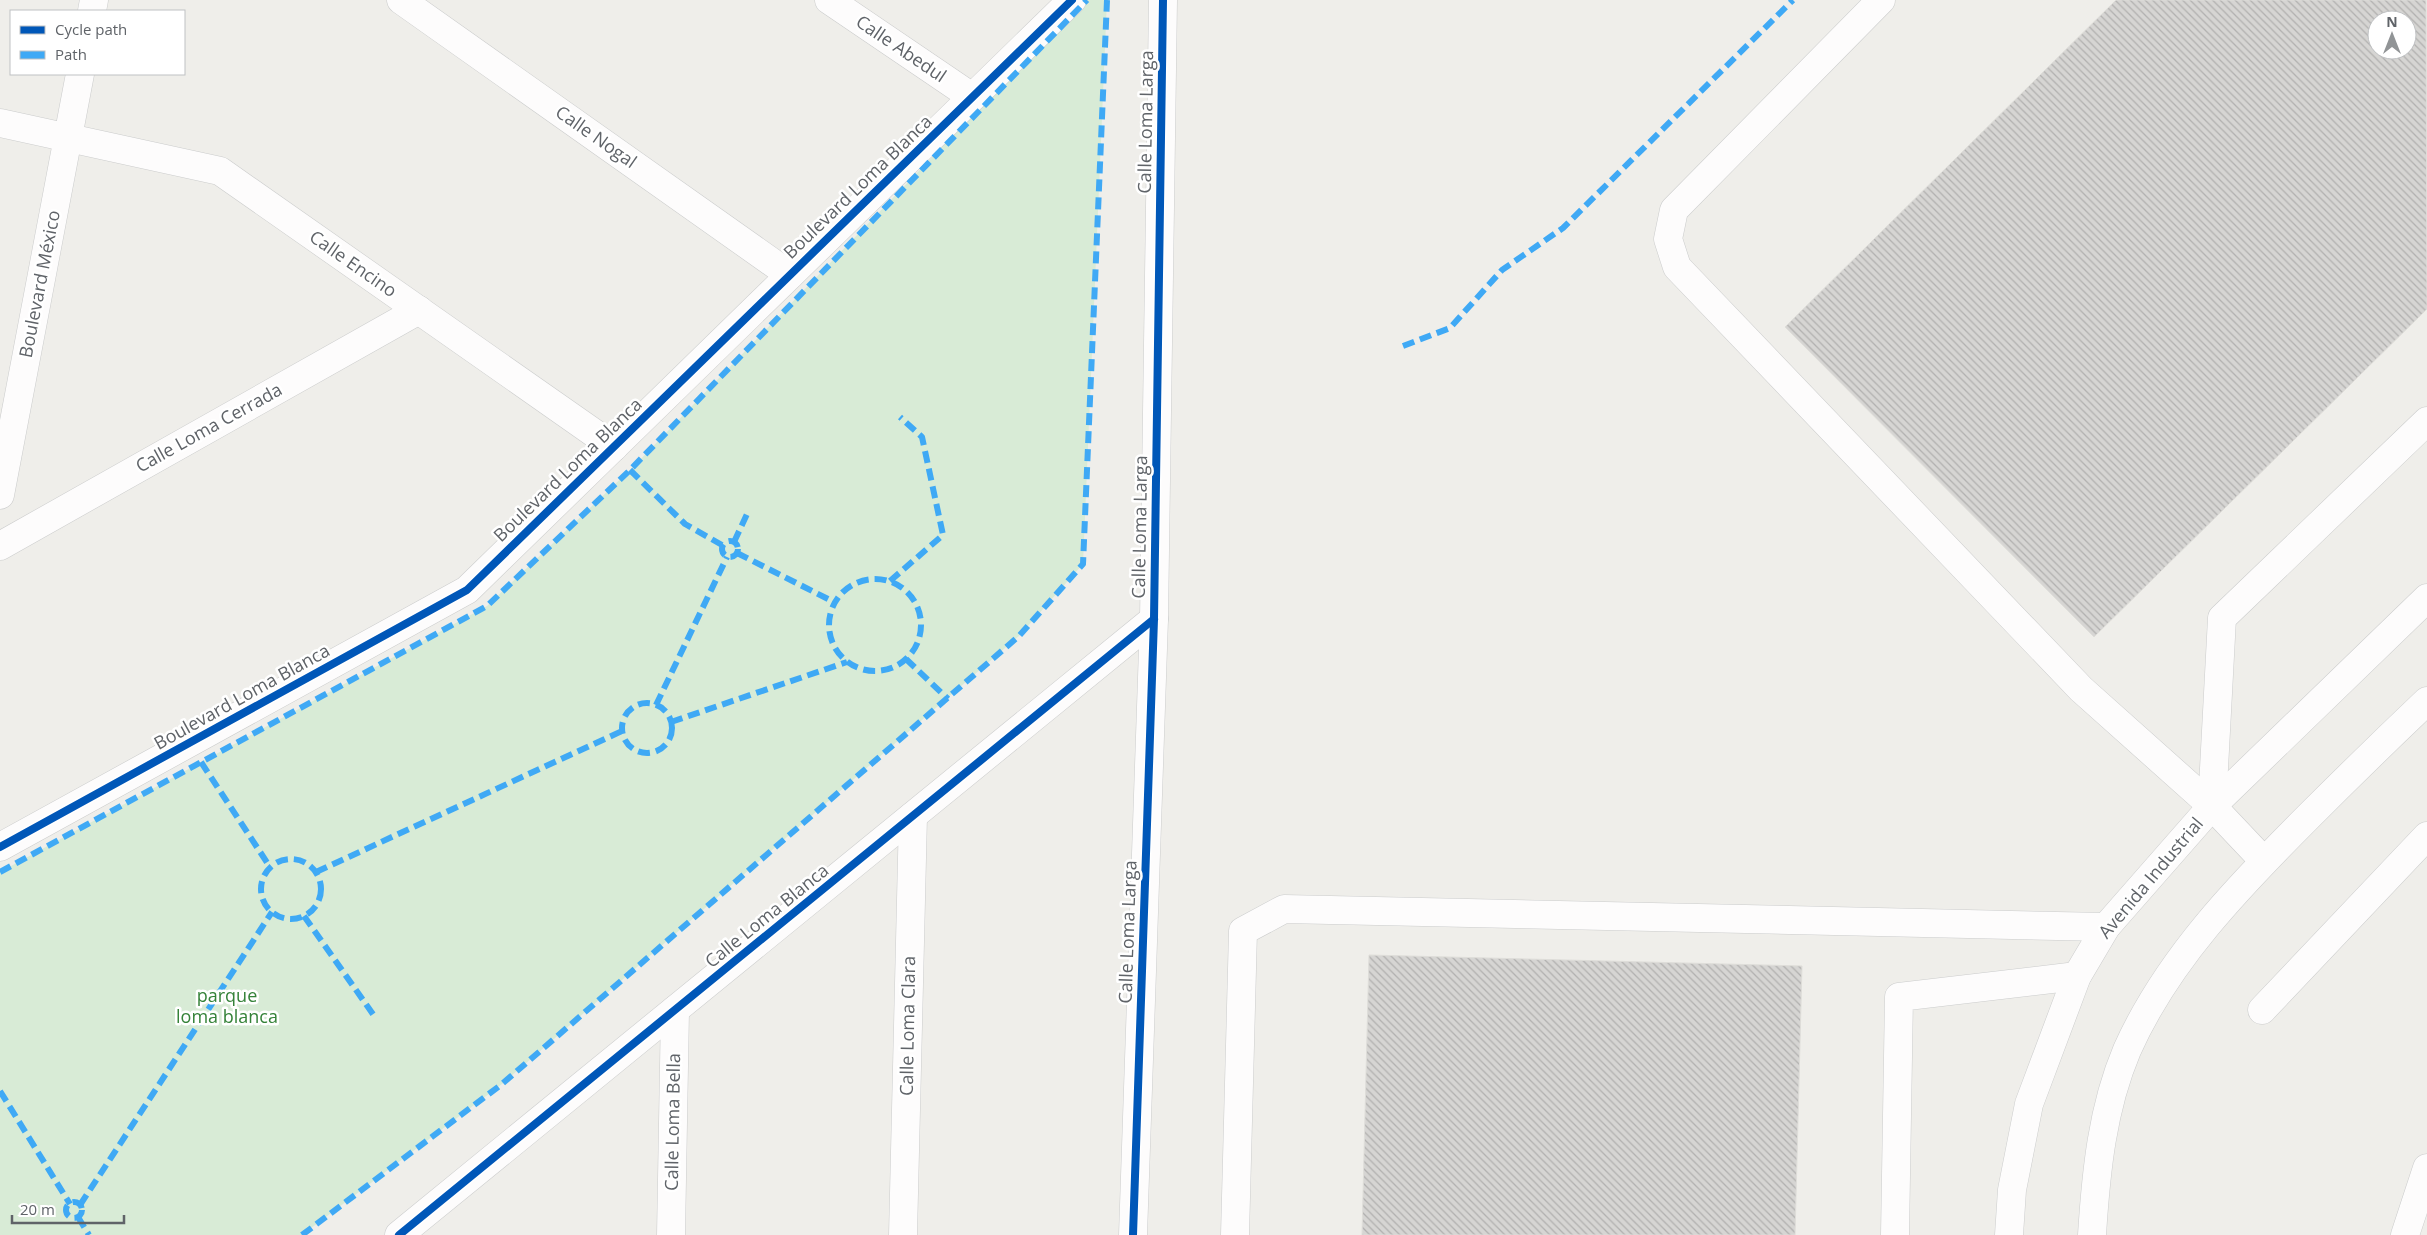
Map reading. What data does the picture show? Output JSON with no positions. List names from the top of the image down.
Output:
{
  "streets": {
    "street": [
      "Calle Abedul",
      "Calle Loma Larga",
      "Calle Nogal",
      "Boulevard Loma Blanca",
      "Calle Encino",
      "Boulevard México",
      "Calle Loma Cerrada",
      "Avenida Industrial",
      "Calle Loma Blanca",
      "Calle Loma Clara",
      "Calle Loma Bella"
    ]
  },
  "crossings": [
    ["Calle Abedul", "Boulevard Loma Blanca"],
    ["Calle Loma Larga", "Calle Loma Blanca"],
    ["Calle Nogal", "Boulevard Loma Blanca"],
    ["Boulevard Loma Blanca", "Calle Encino"],
    ["Calle Encino", "Boulevard México"],
    ["Calle Encino", "Calle Loma Cerrada"],
    ["Calle Loma Blanca", "Calle Loma Clara"],
    ["Calle Loma Blanca", "Calle Loma Bella"]
  ],
  "parks": ["parque loma blanca"],
  "legend": ["Cycle path", "Path"],
  "scale_bar": "20 m",
  "north": "top"
}
